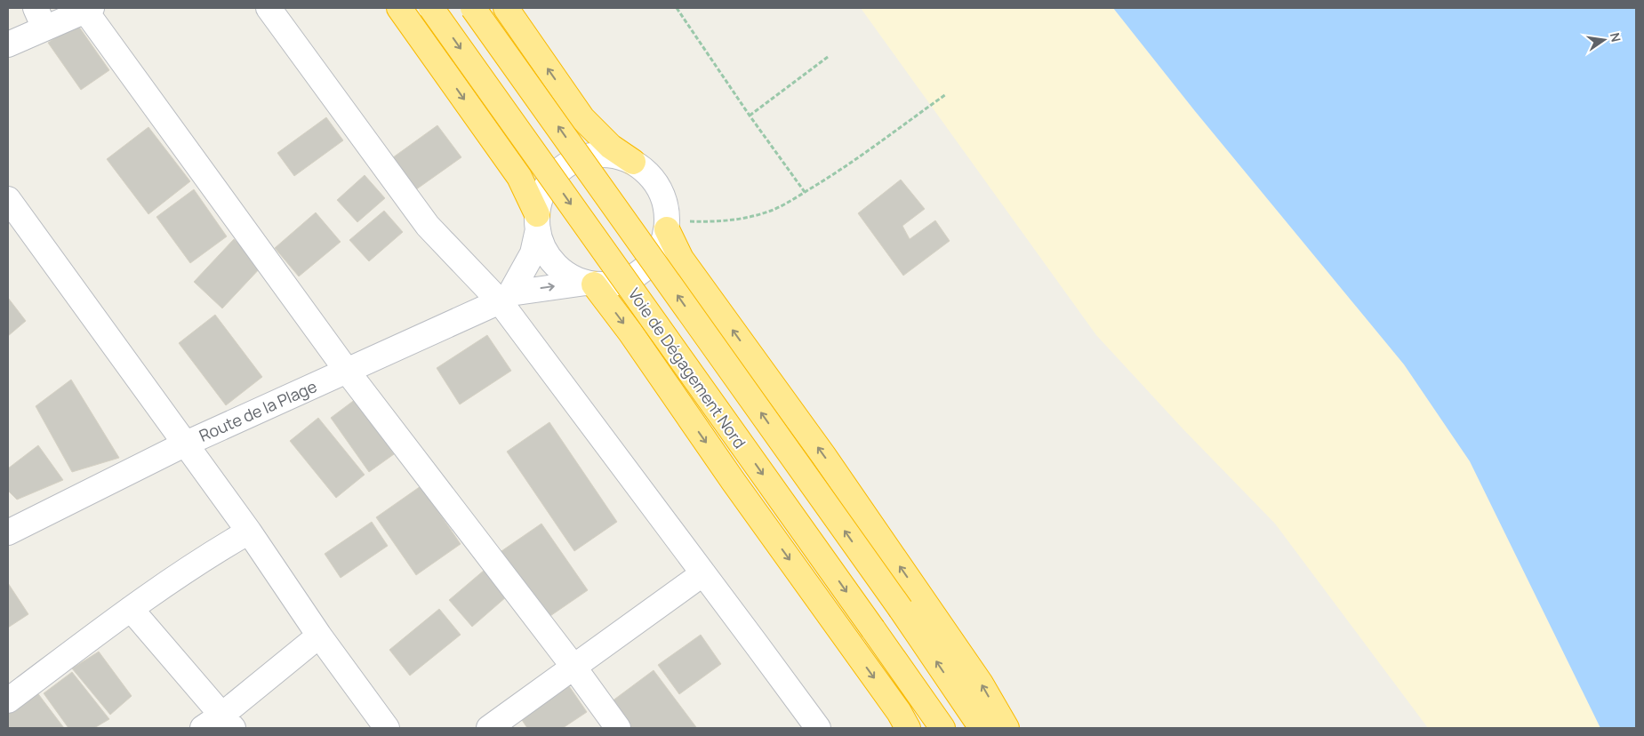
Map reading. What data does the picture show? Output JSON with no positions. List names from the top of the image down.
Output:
{
  "streets": {
    "highway": ["Voie de Dégagement Nord"],
    "street": ["Route de la Plage"]
  },
  "north": "right"
}
